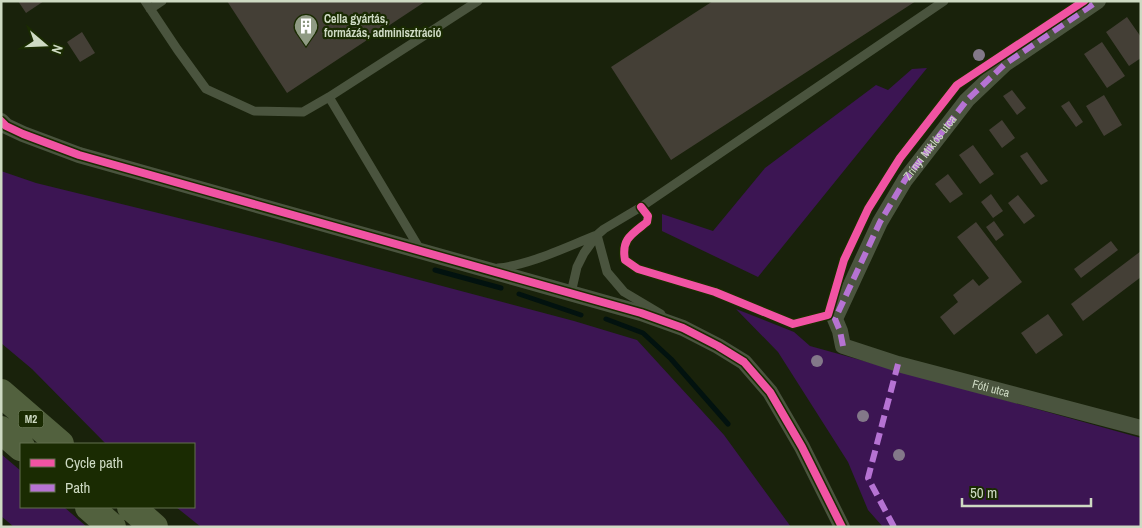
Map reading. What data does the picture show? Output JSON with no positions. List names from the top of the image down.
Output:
{
  "streets": {
    "highway": ["M2"],
    "street": ["Zrínyi Miklós utca", "Fóti utca"]
  },
  "crossings": [
    ["Zrínyi Miklós utca", "Fóti utca"]
  ],
  "places": {
    "building": ["Cella gyártás, formázás, adminisztráció"]
  },
  "legend": ["Cycle path", "Path"],
  "scale_bar": "50 m",
  "north": "right"
}
